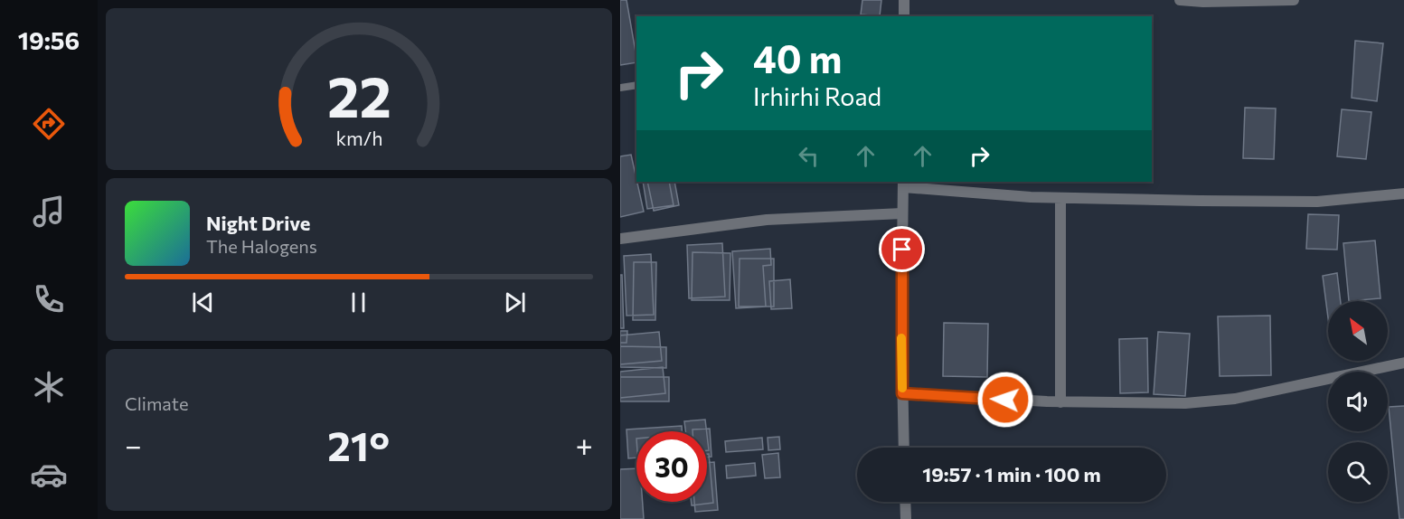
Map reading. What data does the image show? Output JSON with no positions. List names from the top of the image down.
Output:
{
  "north": "top left",
  "page": {
    "tabs": "19:56",
    "turn": ["40 m", "Irhirhi Road"],
    "song": ["Night Drive", "The Halogens"],
    "tile": "Climate",
    "heat": ["−", "21°", "+"],
    "limit": "30",
    "trip": "19:57 · 1 min · 100 m",
    "gauge": ["22", "km/h"]
  }
}
